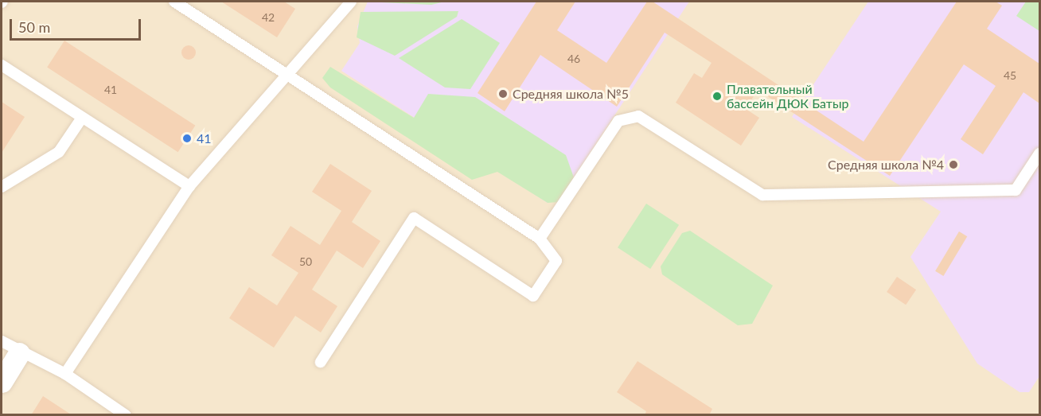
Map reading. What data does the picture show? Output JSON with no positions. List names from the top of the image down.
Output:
{
  "places": [
    "Средняя школа №5",
    "Плавательный бассейн ДЮК Батыр",
    "41",
    "Средняя школа №4"
  ],
  "house_numbers": [
    "42",
    "46",
    "45",
    "41",
    "50"
  ],
  "scale_bar": "50 m"
}
